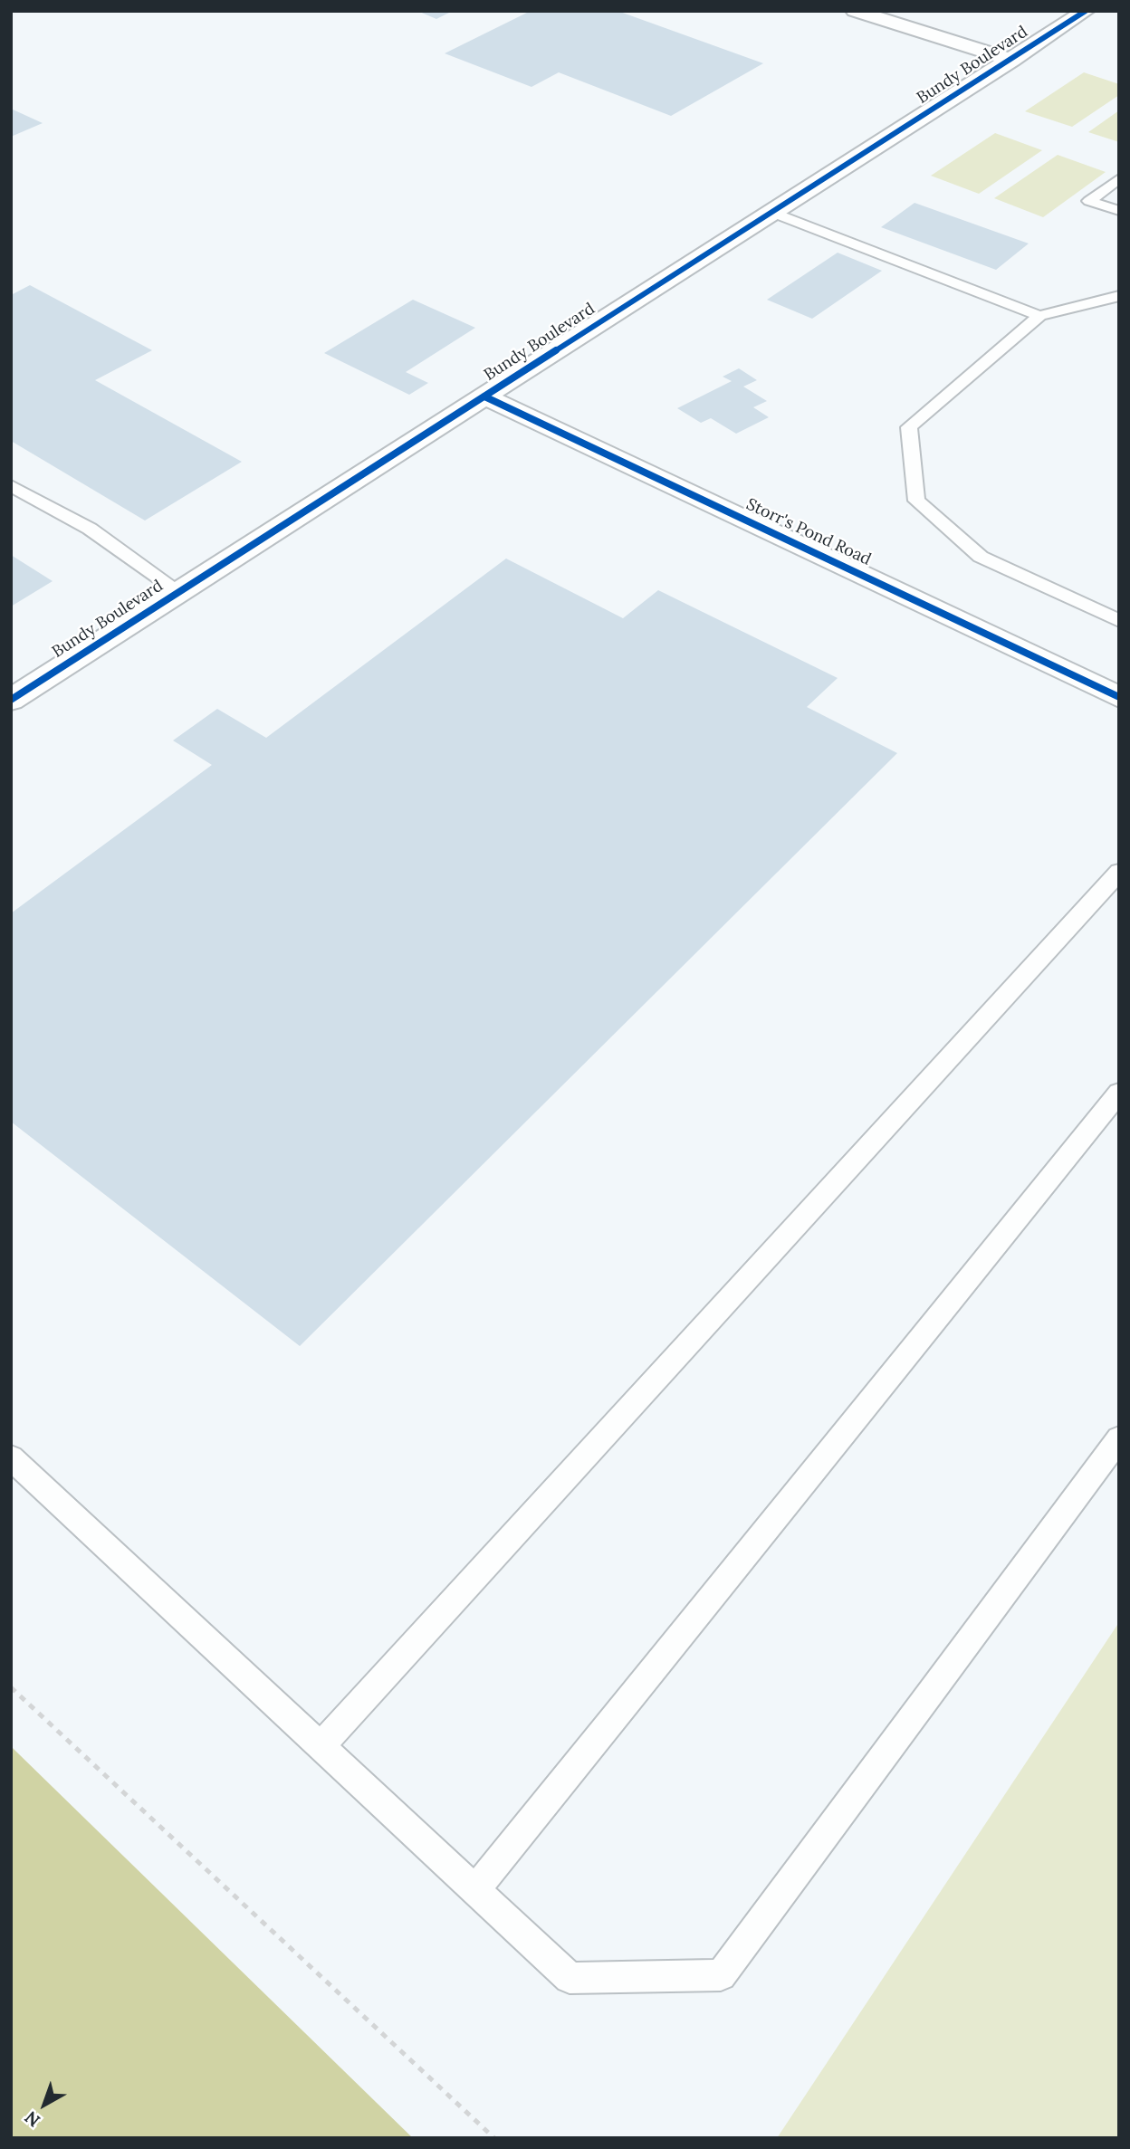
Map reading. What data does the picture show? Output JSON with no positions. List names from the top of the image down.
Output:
{
  "streets": {
    "street": ["Bundy Boulevard", "Storr's Pond Road"]
  },
  "crossings": [
    ["Bundy Boulevard", "Storr's Pond Road"]
  ],
  "north": "bottom left"
}
